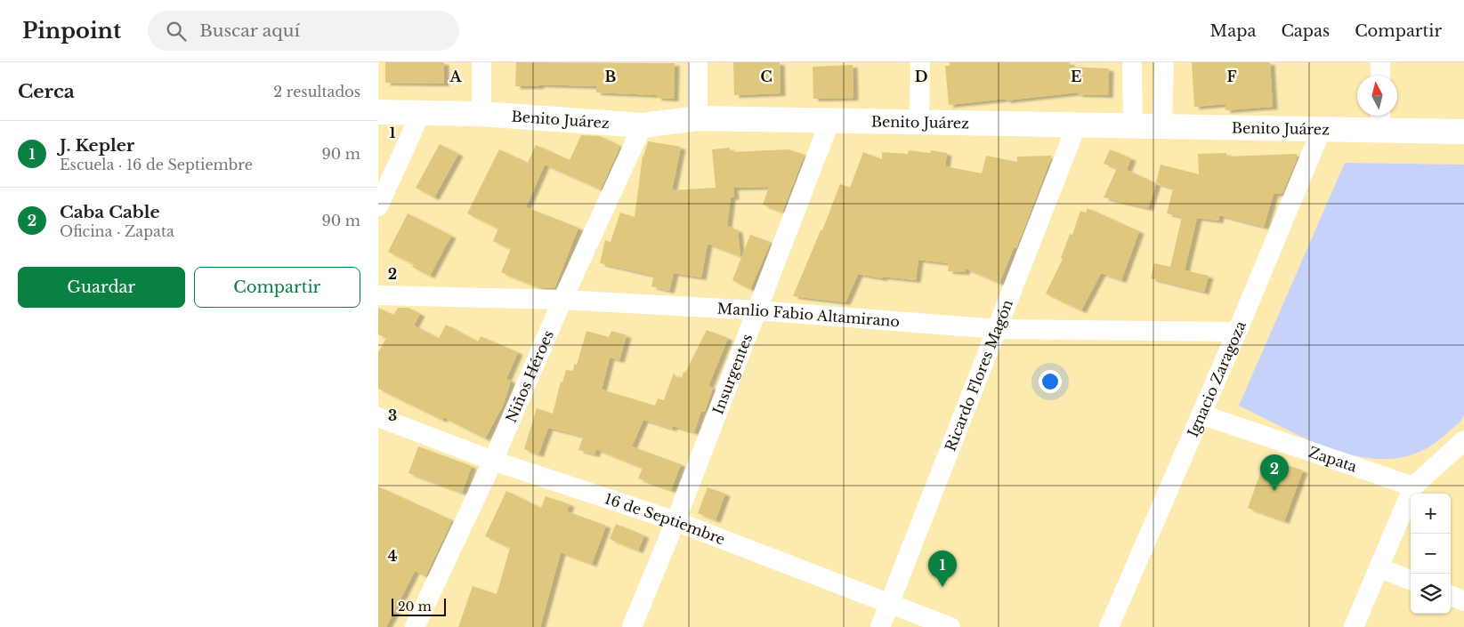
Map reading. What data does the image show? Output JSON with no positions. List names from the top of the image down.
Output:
{
  "streets": {
    "street": [
      "Benito Juárez",
      "Manlio Fabio Altamirano",
      "Insurgentes",
      "Ricardo Flores Magón",
      "Niños Héroes",
      "Ignacio Zaragoza",
      "Zapata",
      "16 de Septiembre"
    ]
  },
  "crossings": [
    ["Benito Juárez", "Insurgentes"],
    ["Benito Juárez", "Ricardo Flores Magón"],
    ["Benito Juárez", "Niños Héroes"],
    ["Benito Juárez", "Ignacio Zaragoza"],
    ["Manlio Fabio Altamirano", "Insurgentes"],
    ["Manlio Fabio Altamirano", "Ricardo Flores Magón"],
    ["Manlio Fabio Altamirano", "Niños Héroes"],
    ["Manlio Fabio Altamirano", "Ignacio Zaragoza"],
    ["Insurgentes", "16 de Septiembre"],
    ["Ricardo Flores Magón", "16 de Septiembre"],
    ["Niños Héroes", "16 de Septiembre"],
    ["Ignacio Zaragoza", "Zapata"]
  ],
  "scale_bar": "20 m",
  "north": "top",
  "page": {
    "header": "Pinpoint",
    "search": "Buscar aquí",
    "nav": ["Mapa", "Capas", "Compartir"],
    "heading": ["Cerca", "2 resultados"],
    "list": [
      {
        "mark": "1",
        "name": "J. Kepler",
        "note": "Escuela · 16 de Septiembre",
        "value": "90 m"
      },
      {
        "mark": "2",
        "name": "Caba Cable",
        "note": "Oficina · Zapata",
        "value": "90 m"
      }
    ],
    "buttons": ["Guardar", "Compartir"],
    "pins": ["2", "1"],
    "map_buttons": ["+", "−"],
    "scale": "20 m"
  },
  "grid": {
    "columns": [
      "A",
      "B",
      "C",
      "D",
      "E",
      "F"
    ],
    "rows": [
      "1",
      "2",
      "3",
      "4"
    ]
  }
}
